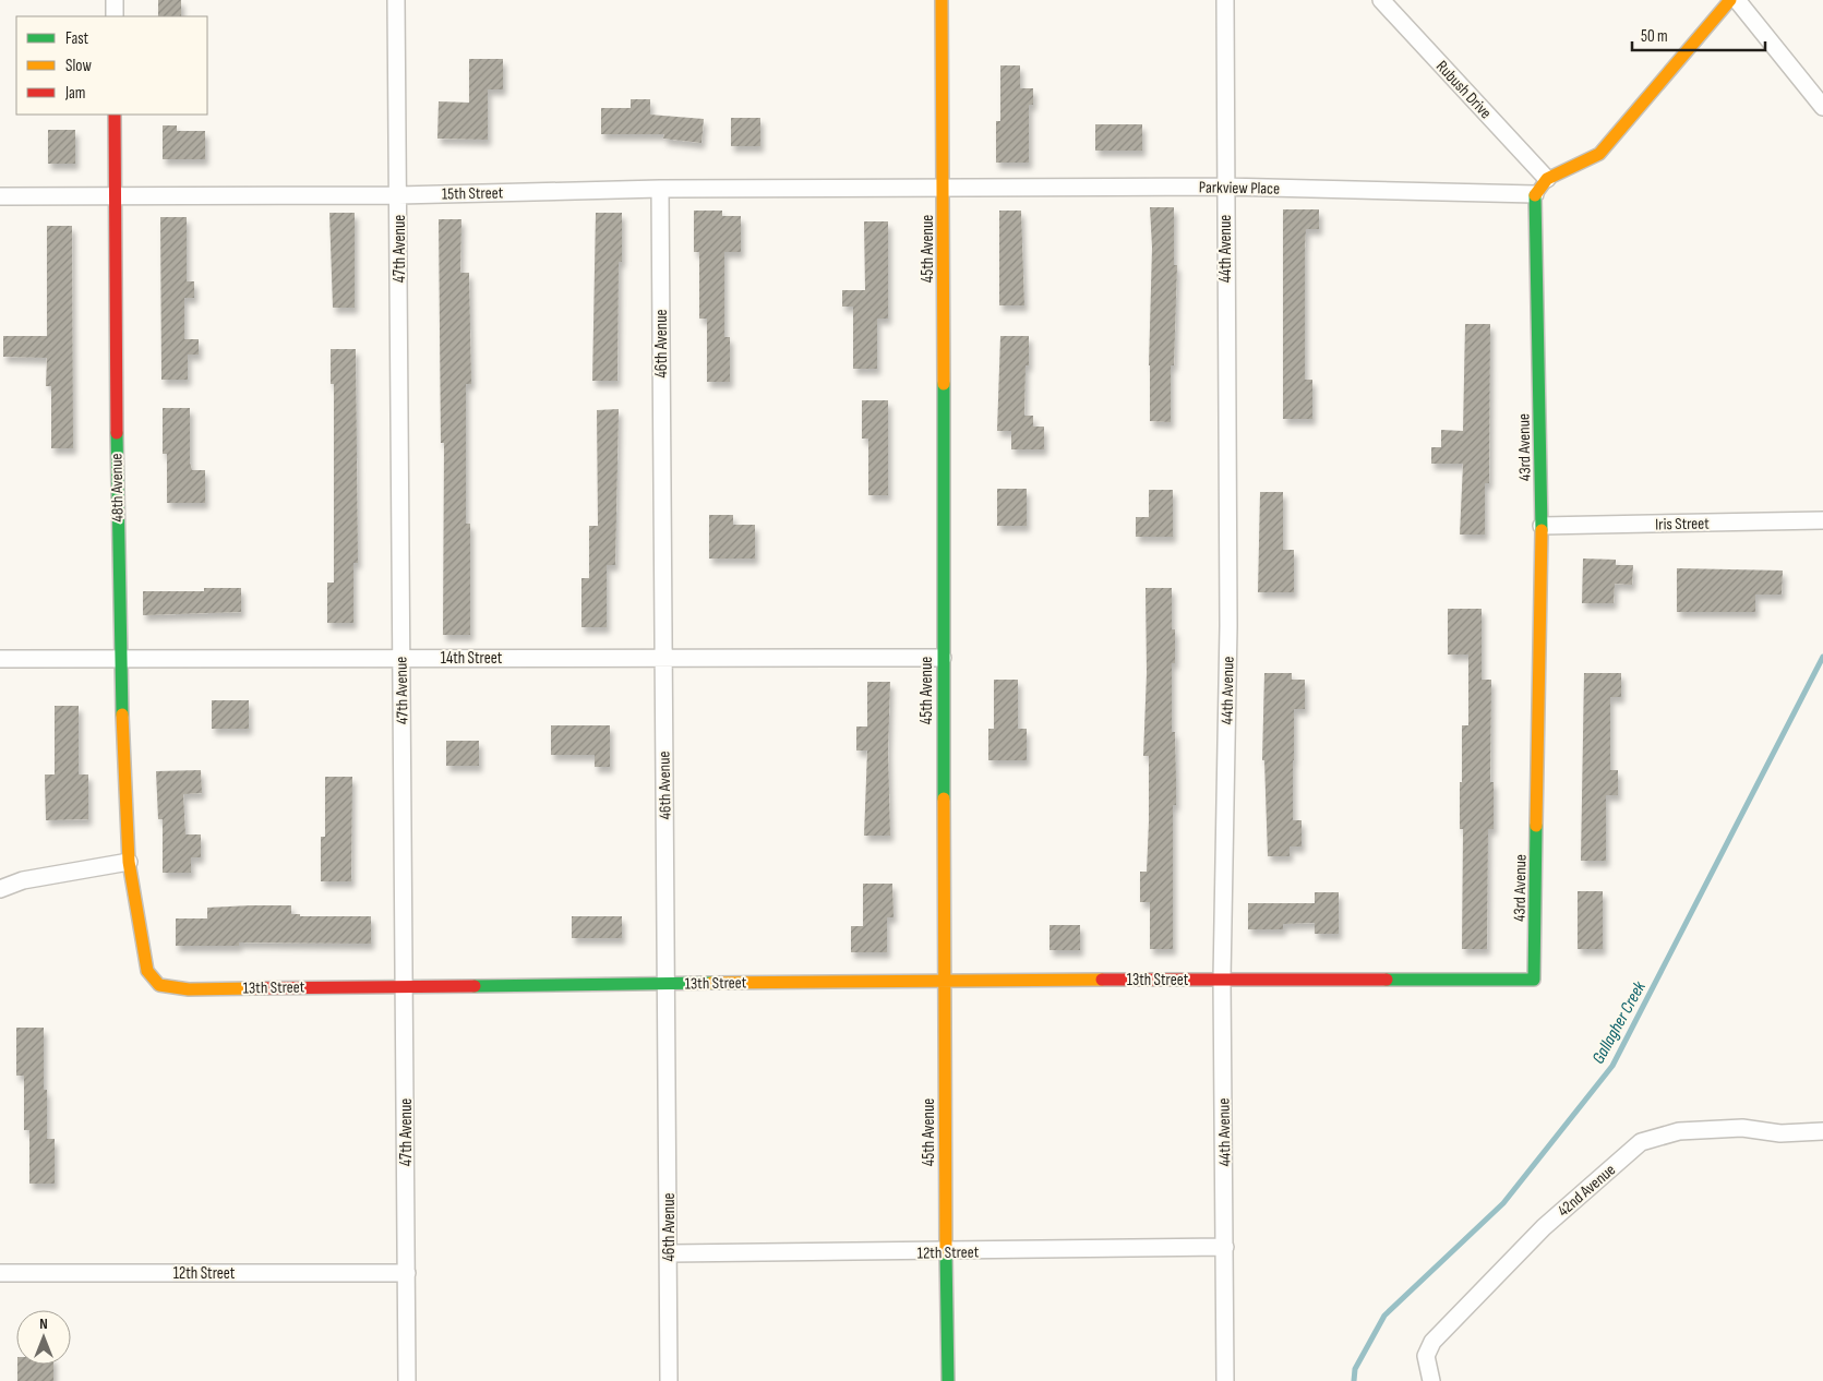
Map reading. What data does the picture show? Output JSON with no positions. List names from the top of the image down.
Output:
{
  "streets": {
    "street": [
      "Rubush Drive",
      "Parkview Place",
      "15th Street",
      "47th Avenue",
      "45th Avenue",
      "44th Avenue",
      "46th Avenue",
      "43rd Avenue",
      "48th Avenue",
      "Iris Street",
      "14th Street",
      "13th Street",
      "42nd Avenue",
      "12th Street"
    ]
  },
  "crossings": [
    ["Parkview Place", "15th Street"],
    ["Parkview Place", "45th Avenue"],
    ["Parkview Place", "44th Avenue"],
    ["Parkview Place", "43rd Avenue"],
    ["15th Street", "47th Avenue"],
    ["15th Street", "45th Avenue"],
    ["15th Street", "46th Avenue"],
    ["15th Street", "48th Avenue"],
    ["47th Avenue", "14th Street"],
    ["47th Avenue", "13th Street"],
    ["47th Avenue", "12th Street"],
    ["45th Avenue", "14th Street"],
    ["45th Avenue", "13th Street"],
    ["45th Avenue", "12th Street"],
    ["44th Avenue", "13th Street"],
    ["44th Avenue", "12th Street"],
    ["46th Avenue", "14th Street"],
    ["46th Avenue", "13th Street"],
    ["46th Avenue", "12th Street"],
    ["43rd Avenue", "Iris Street"],
    ["43rd Avenue", "13th Street"],
    ["48th Avenue", "14th Street"],
    ["48th Avenue", "13th Street"]
  ],
  "water": ["Gallagher Creek"],
  "legend": ["Fast", "Slow", "Jam"],
  "scale_bar": "50 m",
  "north": "top"
}
